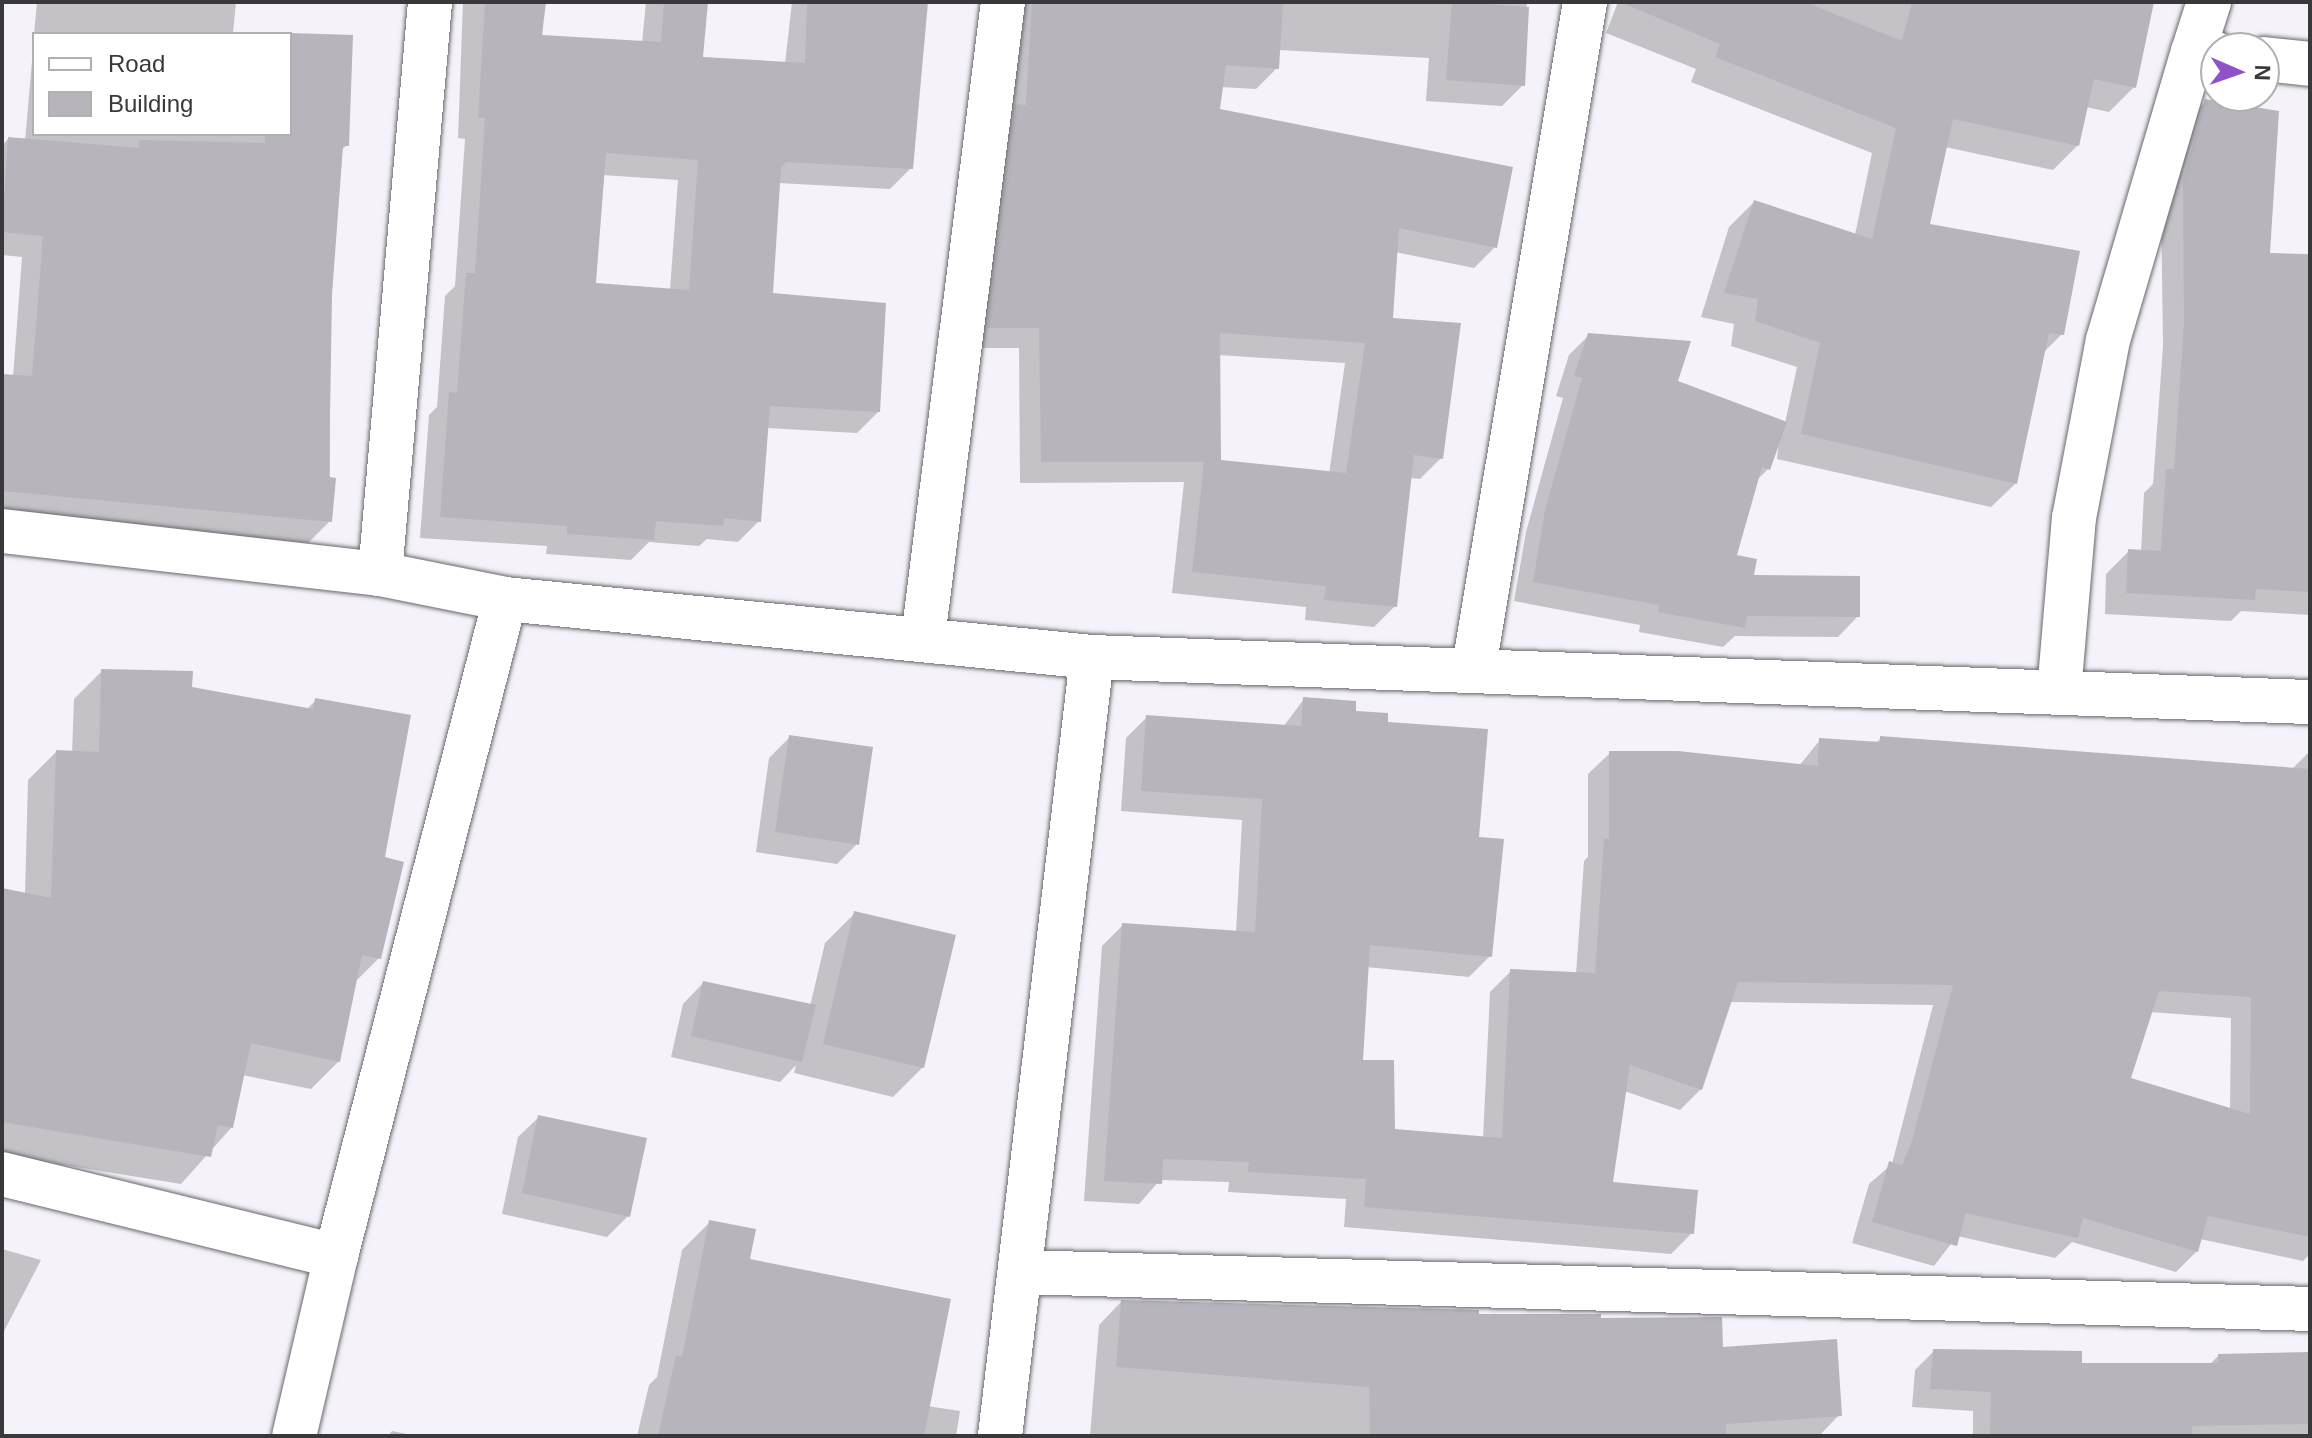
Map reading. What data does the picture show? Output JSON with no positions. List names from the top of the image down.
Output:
{
  "legend": ["Road", "Building"],
  "north": "right"
}
